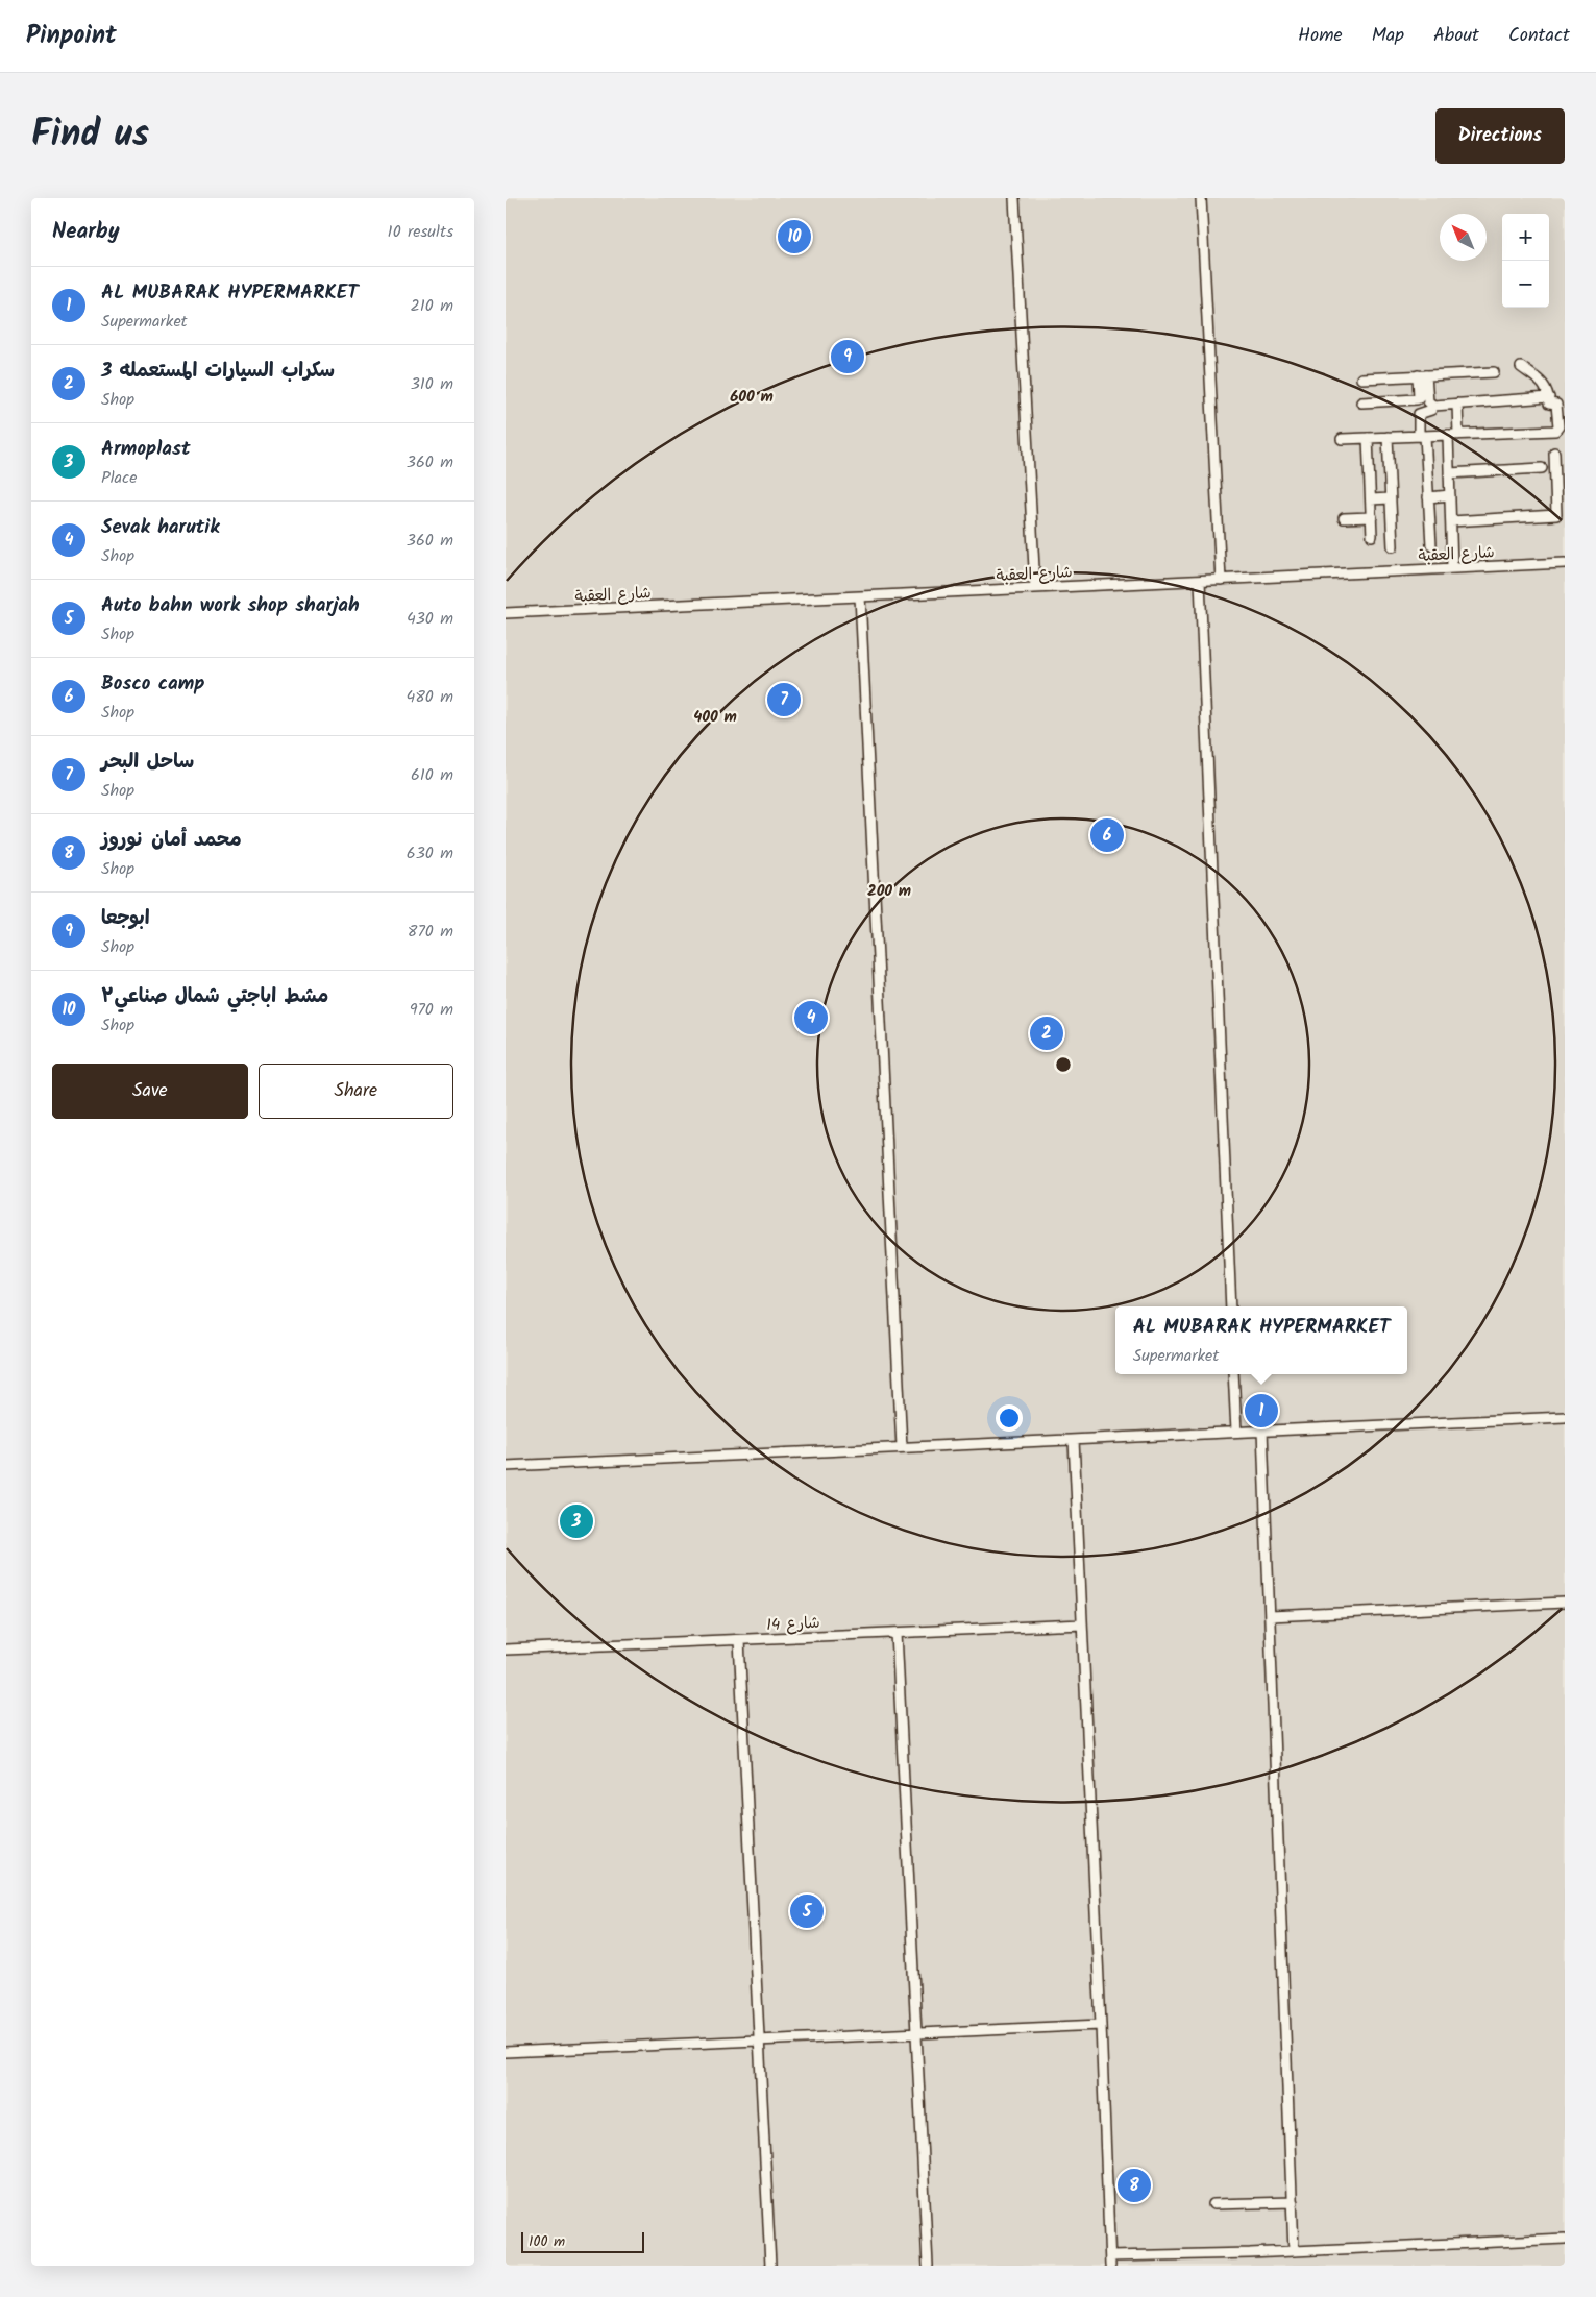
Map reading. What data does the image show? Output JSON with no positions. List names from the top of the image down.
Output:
{
  "streets": {
    "street": ["شارع العقبة", "شارع 14"]
  },
  "scale_bar": "100 m",
  "north": "top left",
  "page": {
    "header": "Pinpoint",
    "nav": [
      "Home",
      "Map",
      "About",
      "Contact"
    ],
    "title": "Find us",
    "buttons": [
      "Directions",
      ["Save", "Share"]
    ],
    "heading": ["Nearby", "10 results"],
    "map_buttons": ["+", "−"],
    "pins": [
      "10",
      "9",
      "7",
      "6",
      "4",
      "2",
      "1",
      "3",
      "5",
      "8"
    ],
    "list": [
      {
        "mark": "1",
        "name": "AL MUBARAK HYPERMARKET",
        "note": "Supermarket",
        "value": "210 m"
      },
      {
        "mark": "2",
        "name": "سكراب السيارات المستعمله 3",
        "note": "Shop",
        "value": "310 m"
      },
      {
        "mark": "3",
        "name": "Armoplast",
        "note": "Place",
        "value": "360 m"
      },
      {
        "mark": "4",
        "name": "Sevak harutik",
        "note": "Shop",
        "value": "360 m"
      },
      {
        "mark": "5",
        "name": "Auto bahn work shop sharjah",
        "note": "Shop",
        "value": "430 m"
      },
      {
        "mark": "6",
        "name": "Bosco camp",
        "note": "Shop",
        "value": "480 m"
      },
      {
        "mark": "7",
        "name": "ساحل البحر",
        "note": "Shop",
        "value": "610 m"
      },
      {
        "mark": "8",
        "name": "محمد أمان نوروز",
        "note": "Shop",
        "value": "630 m"
      },
      {
        "mark": "9",
        "name": "ابوجعا",
        "note": "Shop",
        "value": "870 m"
      },
      {
        "mark": "10",
        "name": "مشط اباجتي شمال صناعي٣",
        "note": "Shop",
        "value": "970 m"
      }
    ],
    "popup": ["AL MUBARAK HYPERMARKET", "Supermarket"],
    "scale": "100 m"
  },
  "rings": ["600 m", "400 m", "200 m"]
}
